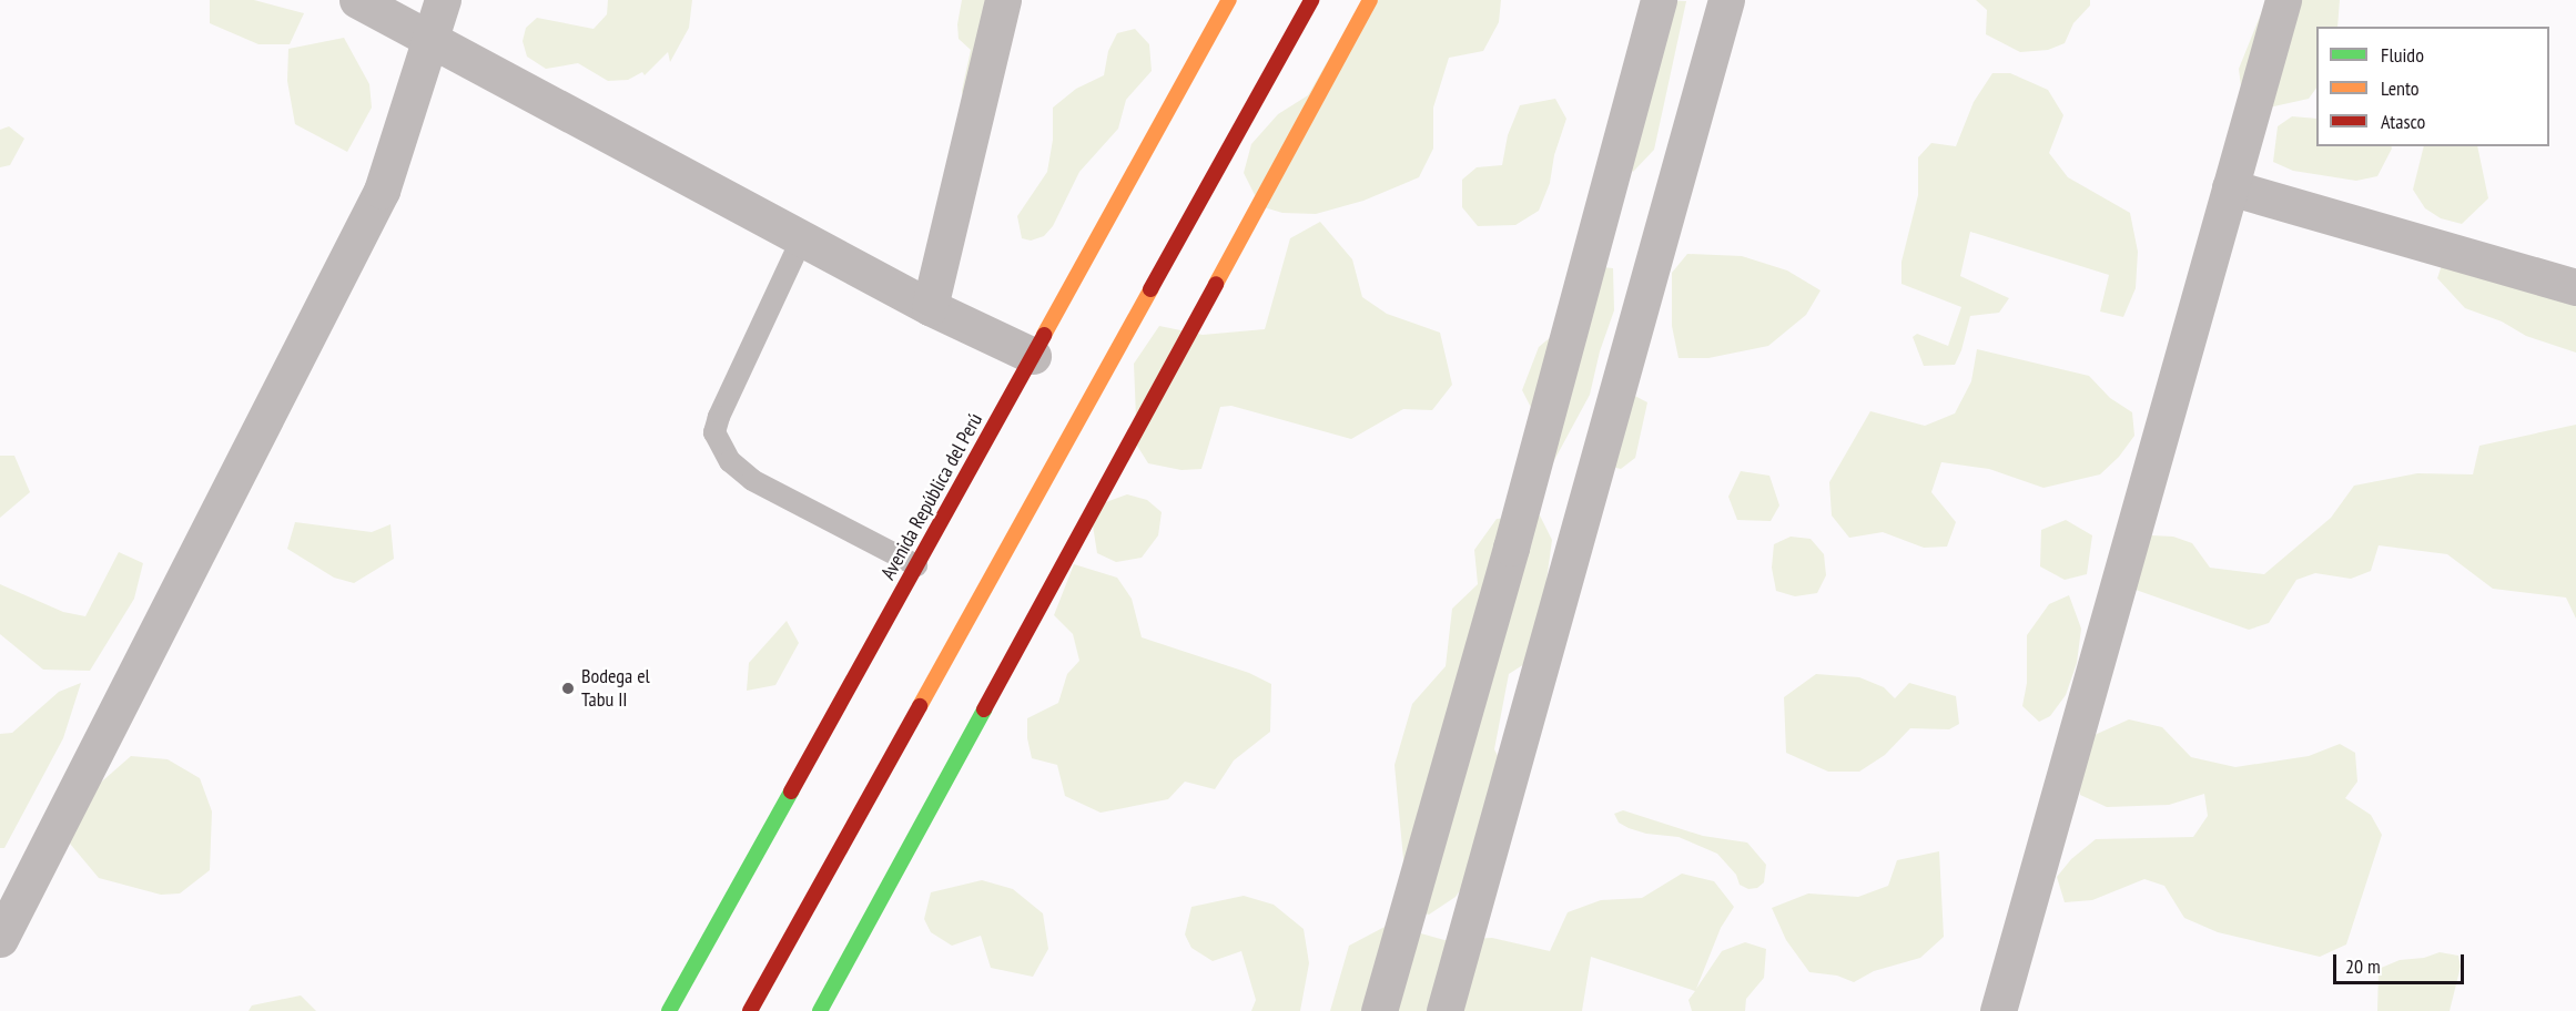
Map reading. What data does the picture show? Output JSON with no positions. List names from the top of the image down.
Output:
{
  "streets": {
    "main road": ["Avenida República del Perú"]
  },
  "places": ["Bodega el Tabu II"],
  "legend": ["Fluido", "Lento", "Atasco"],
  "scale_bar": "20 m"
}
